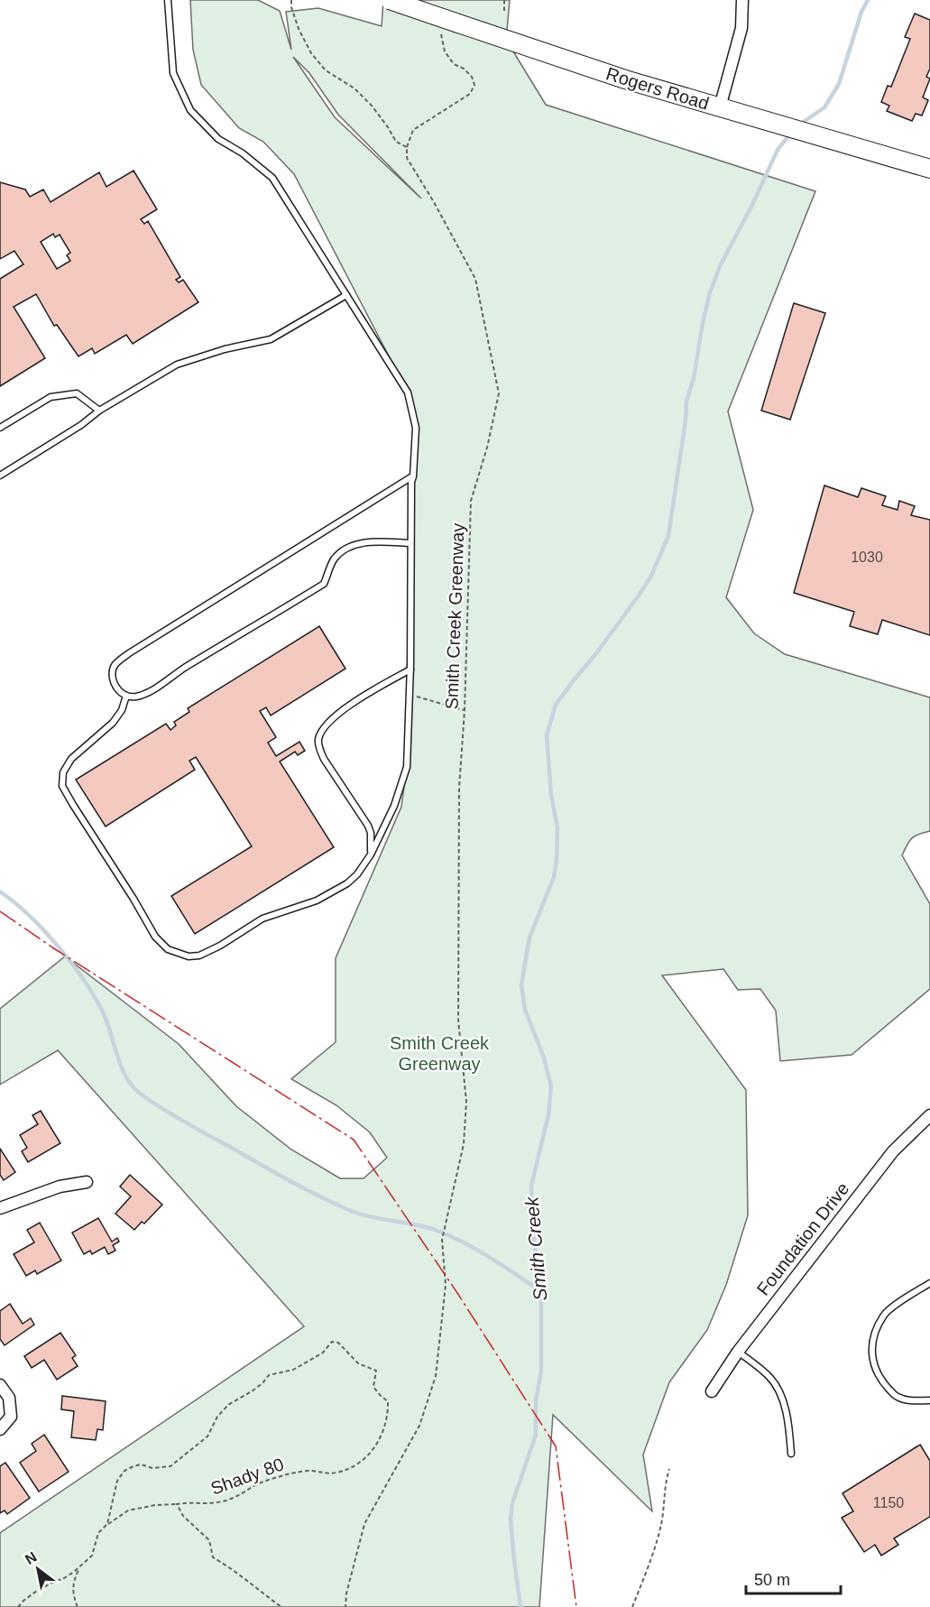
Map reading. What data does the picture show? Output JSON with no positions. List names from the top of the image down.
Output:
{
  "streets": {
    "main road": ["Rogers Road"],
    "street": ["Foundation Drive"],
    "path": ["Smith Creek Greenway", "Shady 80"]
  },
  "water": ["Smith Creek"],
  "parks": ["Smith Creek Greenway"],
  "house_numbers": ["1030", "1150"],
  "scale_bar": "50 m",
  "north": "top left"
}
